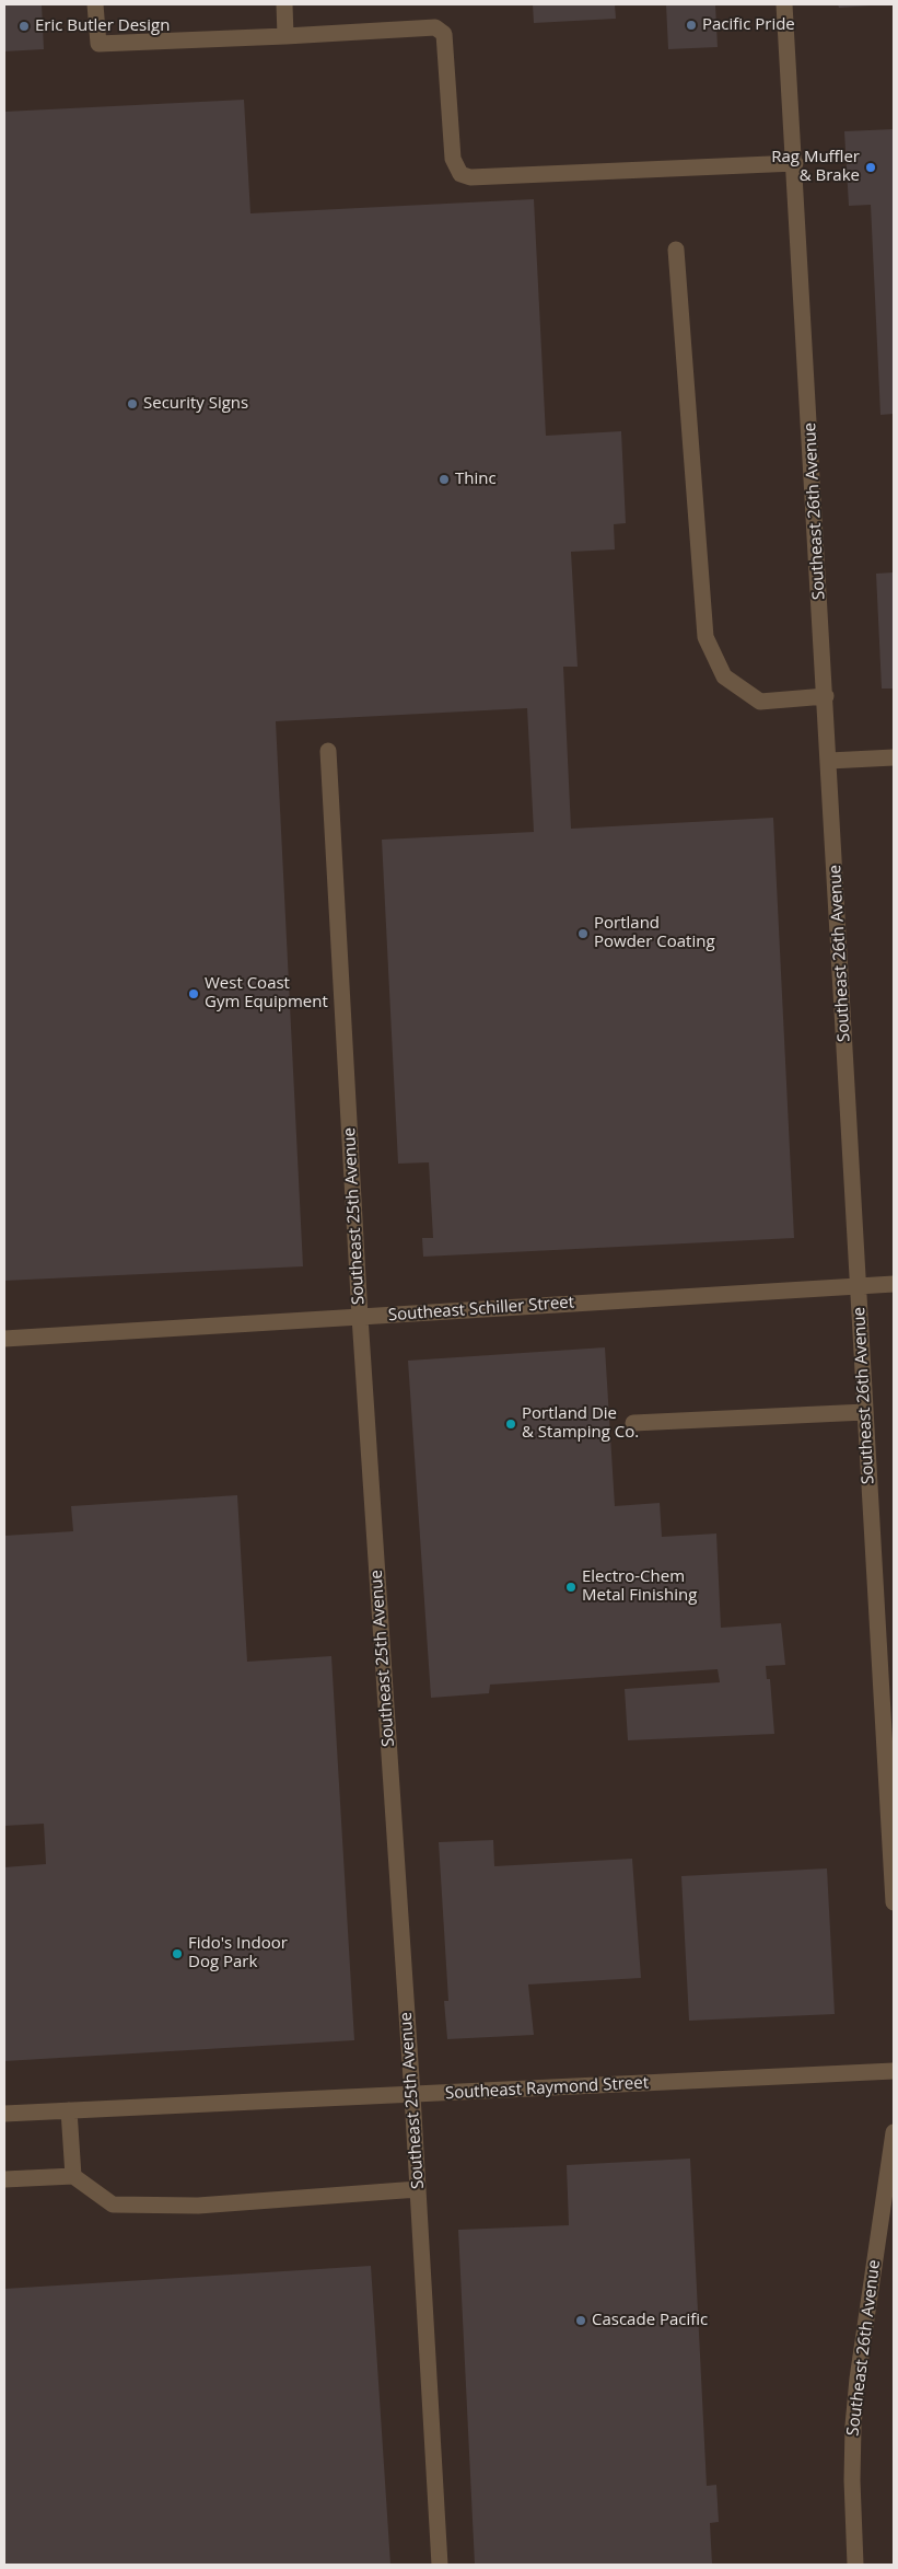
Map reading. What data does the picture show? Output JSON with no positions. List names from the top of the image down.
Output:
{
  "streets": {
    "street": [
      "Southeast 26th Avenue",
      "Southeast 25th Avenue",
      "Southeast Schiller Street",
      "Southeast Raymond Street"
    ]
  },
  "crossings": [
    ["Southeast 26th Avenue", "Southeast Schiller Street"],
    ["Southeast 25th Avenue", "Southeast Schiller Street"],
    ["Southeast 25th Avenue", "Southeast Raymond Street"]
  ],
  "places": [
    "Pacific Pride",
    "Eric Butler Design",
    "Rag Muffler & Brake",
    "Security Signs",
    "Thinc",
    "Portland Powder Coating",
    "West Coast Gym Equipment",
    "Portland Die & Stamping Co.",
    "Electro-Chem Metal Finishing",
    "Fido's Indoor Dog Park",
    "Cascade Pacific"
  ]
}
